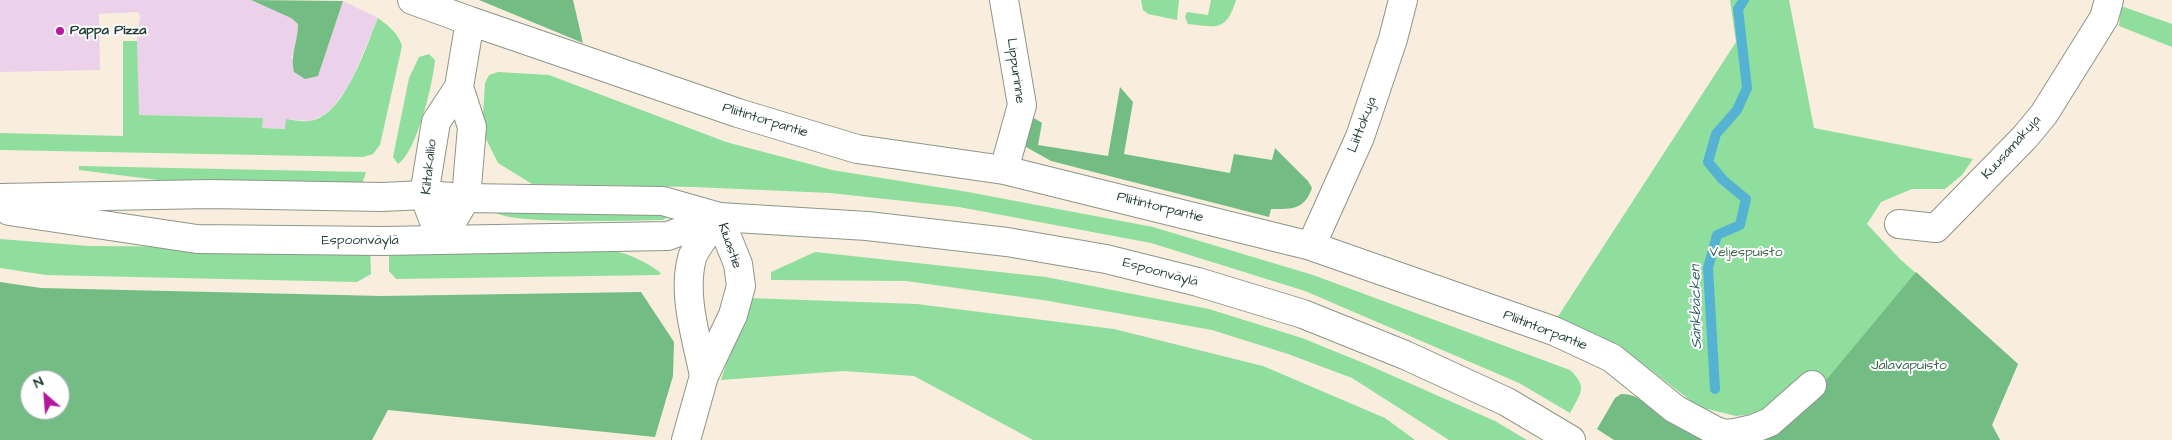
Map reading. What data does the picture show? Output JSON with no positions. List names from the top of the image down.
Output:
{
  "streets": {
    "street": [
      "Lippurinne",
      "Pliitintorpantie",
      "Liittokuja",
      "Kuusamakuja",
      "Kiltakallio",
      "Espoonväylä",
      "Kiuastie"
    ]
  },
  "crossings": [
    ["Lippurinne", "Pliitintorpantie"],
    ["Pliitintorpantie", "Liittokuja"],
    ["Pliitintorpantie", "Kiltakallio"],
    ["Kiltakallio", "Espoonväylä"],
    ["Espoonväylä", "Kiuastie"]
  ],
  "water": ["Sänkbäcken"],
  "parks": ["Veljespuisto", "Jalavapuisto"],
  "places": ["Pappa Pizza"],
  "north": "top left"
}
